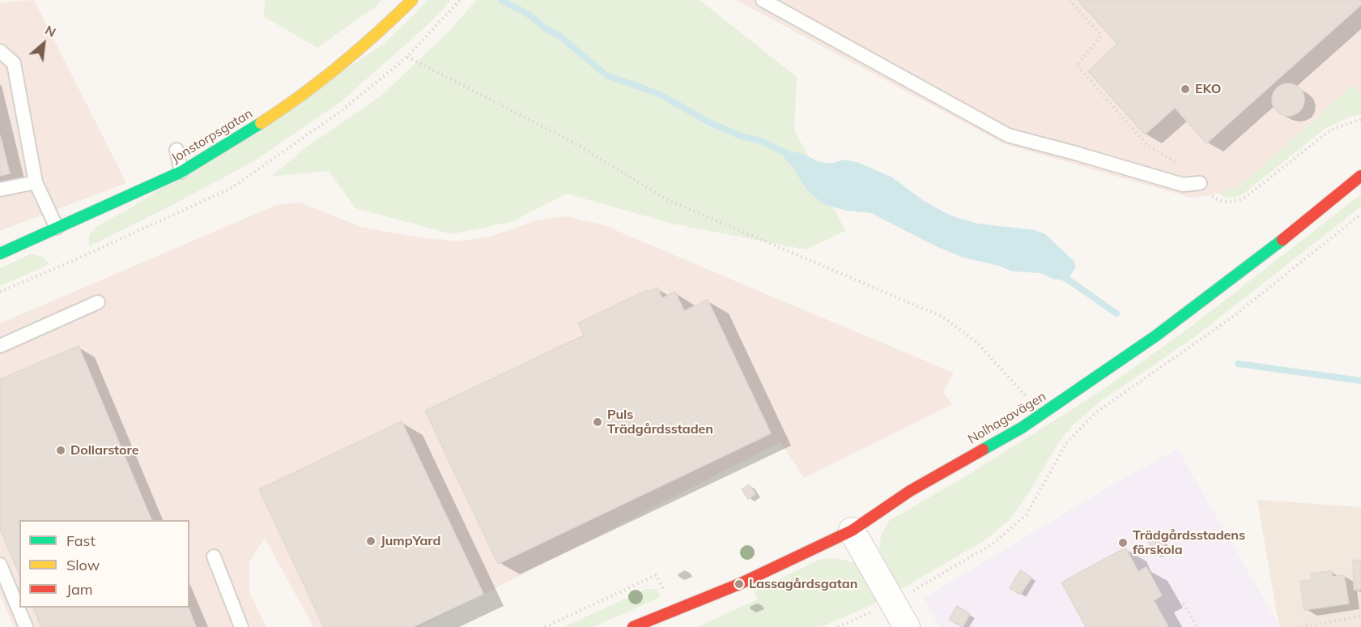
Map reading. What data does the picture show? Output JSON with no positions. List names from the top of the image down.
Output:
{
  "streets": {
    "street": ["Jonstorpsgatan", "Nolhagavägen"]
  },
  "places": [
    "EKO",
    "Puls Trädgårdsstaden",
    "Dollarstore",
    "JumpYard",
    "Trädgårdsstadens förskola",
    "Lassagårdsgatan"
  ],
  "legend": ["Fast", "Slow", "Jam"],
  "north": "top right"
}
